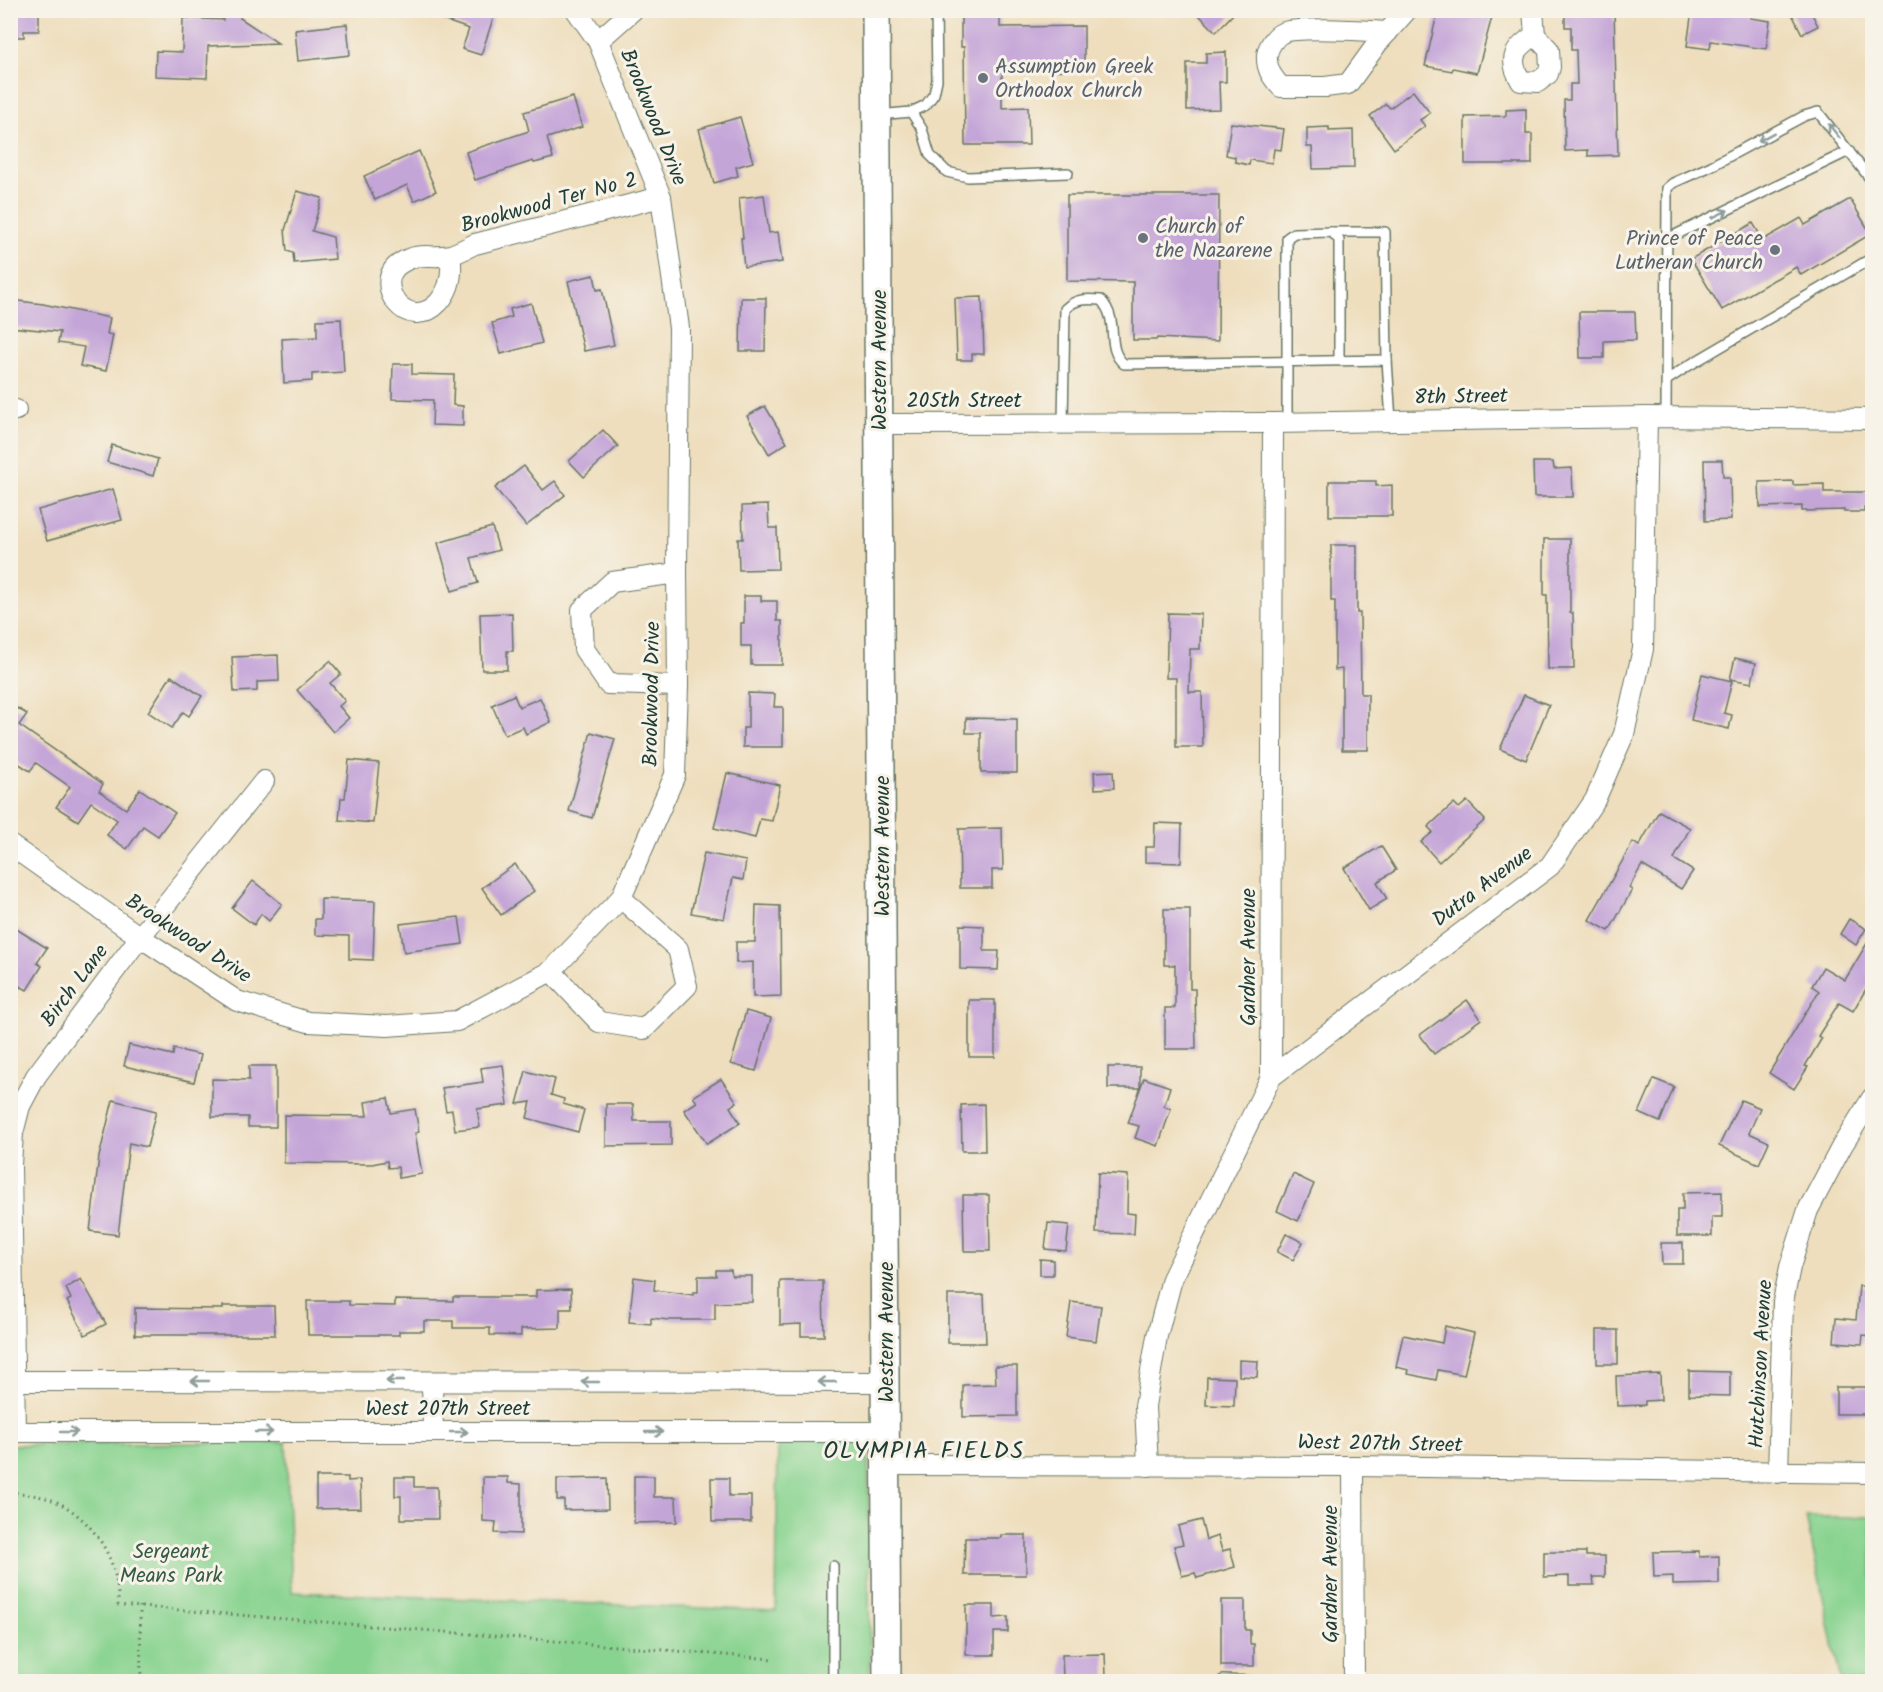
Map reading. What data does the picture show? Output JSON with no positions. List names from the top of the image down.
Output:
{
  "streets": {
    "main road": ["Western Avenue"],
    "street": [
      "Brookwood Drive",
      "Brookwood Ter No 2",
      "8th Street",
      "205th Street",
      "Dutra Avenue",
      "Gardner Avenue",
      "Birch Lane",
      "Hutchinson Avenue",
      "West 207th Street"
    ]
  },
  "crossings": [
    ["Brookwood Drive", "Brookwood Ter No 2"],
    ["Brookwood Drive", "Birch Lane"],
    ["Western Avenue", "205th Street"],
    ["Western Avenue", "West 207th Street"],
    ["8th Street", "205th Street"],
    ["8th Street", "Dutra Avenue"],
    ["8th Street", "Gardner Avenue"],
    ["Dutra Avenue", "Gardner Avenue"],
    ["Gardner Avenue", "West 207th Street"],
    ["Birch Lane", "West 207th Street"],
    ["Hutchinson Avenue", "West 207th Street"]
  ],
  "districts": ["OLYMPIA FIELDS"],
  "parks": ["Sergeant Means Park"],
  "places": ["Assumption Greek Orthodox Church", "Church of the Nazarene", "Prince of Peace Lutheran Church"]
}
